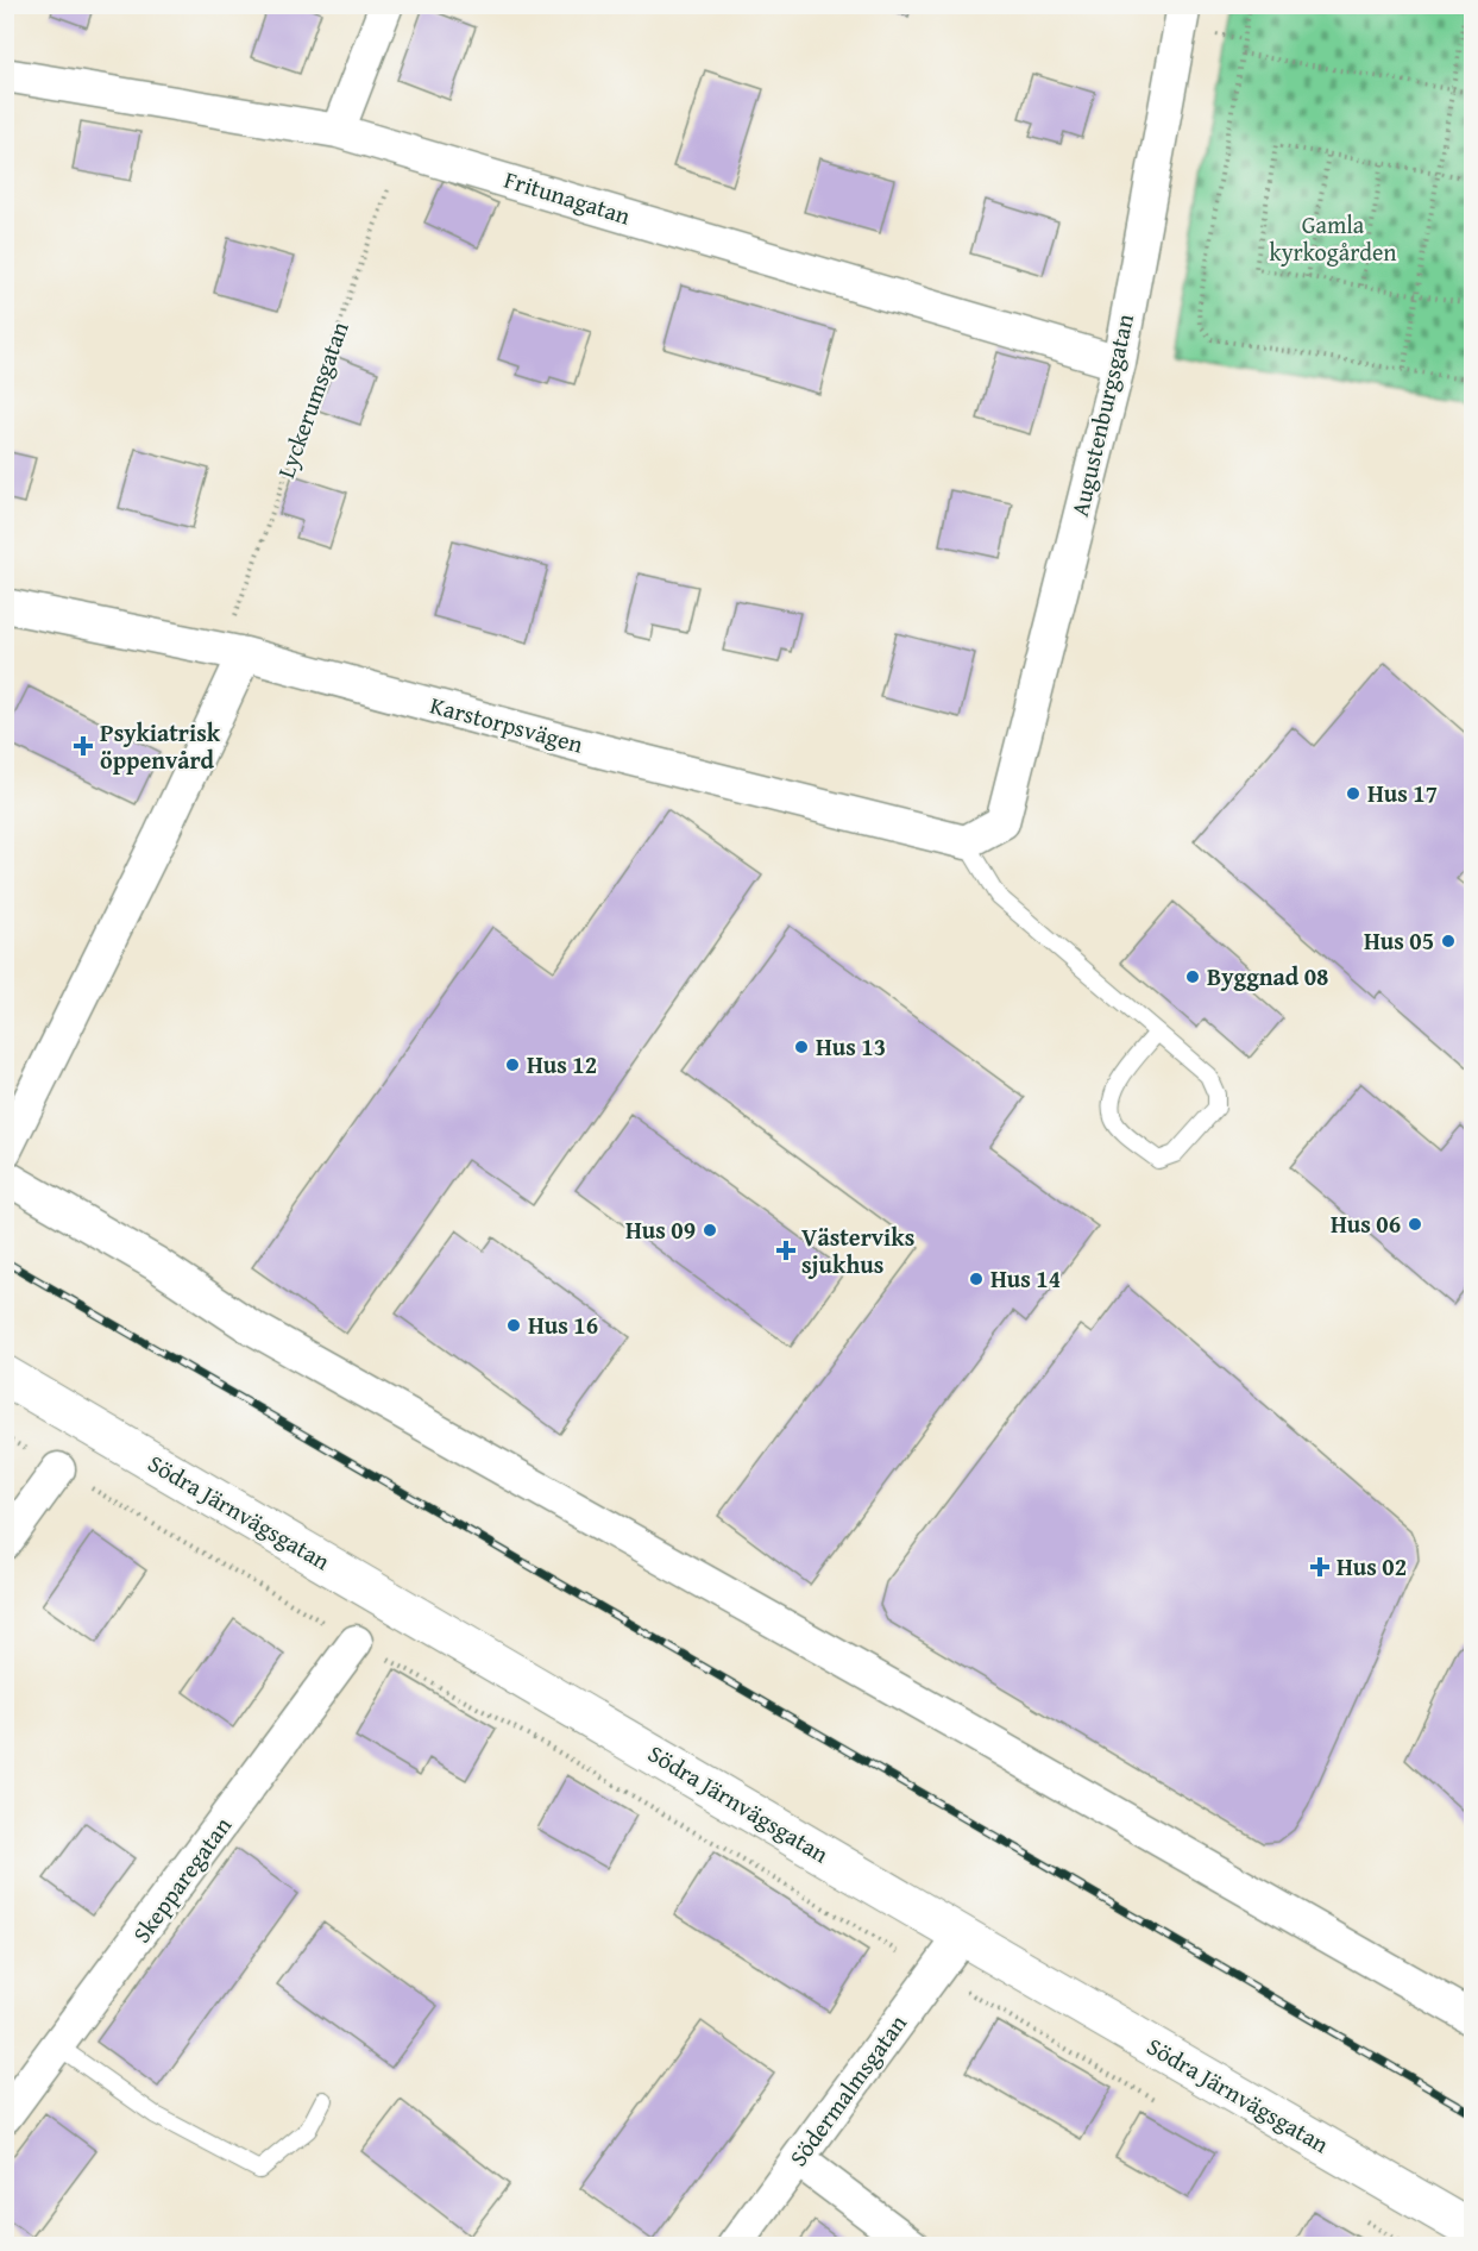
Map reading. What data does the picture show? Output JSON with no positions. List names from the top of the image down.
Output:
{
  "streets": {
    "street": [
      "Fritunagatan",
      "Augustenburgsgatan",
      "Karstorpsvägen",
      "Södra Järnvägsgatan",
      "Skepparegatan",
      "Södermalmsgatan"
    ],
    "path": ["Lyckerumsgatan"]
  },
  "crossings": [
    ["Fritunagatan", "Lyckerumsgatan"],
    ["Fritunagatan", "Augustenburgsgatan"],
    ["Lyckerumsgatan", "Karstorpsvägen"],
    ["Augustenburgsgatan", "Karstorpsvägen"],
    ["Södra Järnvägsgatan", "Södermalmsgatan"]
  ],
  "parks": ["Gamla kyrkogården"],
  "places": {
    "health": ["Psykiatrisk öppenvård", "Västerviks sjukhus", "Hus 02"],
    "other": [
      "Hus 17",
      "Hus 05",
      "Byggnad 08",
      "Hus 13",
      "Hus 12",
      "Hus 06",
      "Hus 09",
      "Hus 14",
      "Hus 16"
    ]
  }
}
